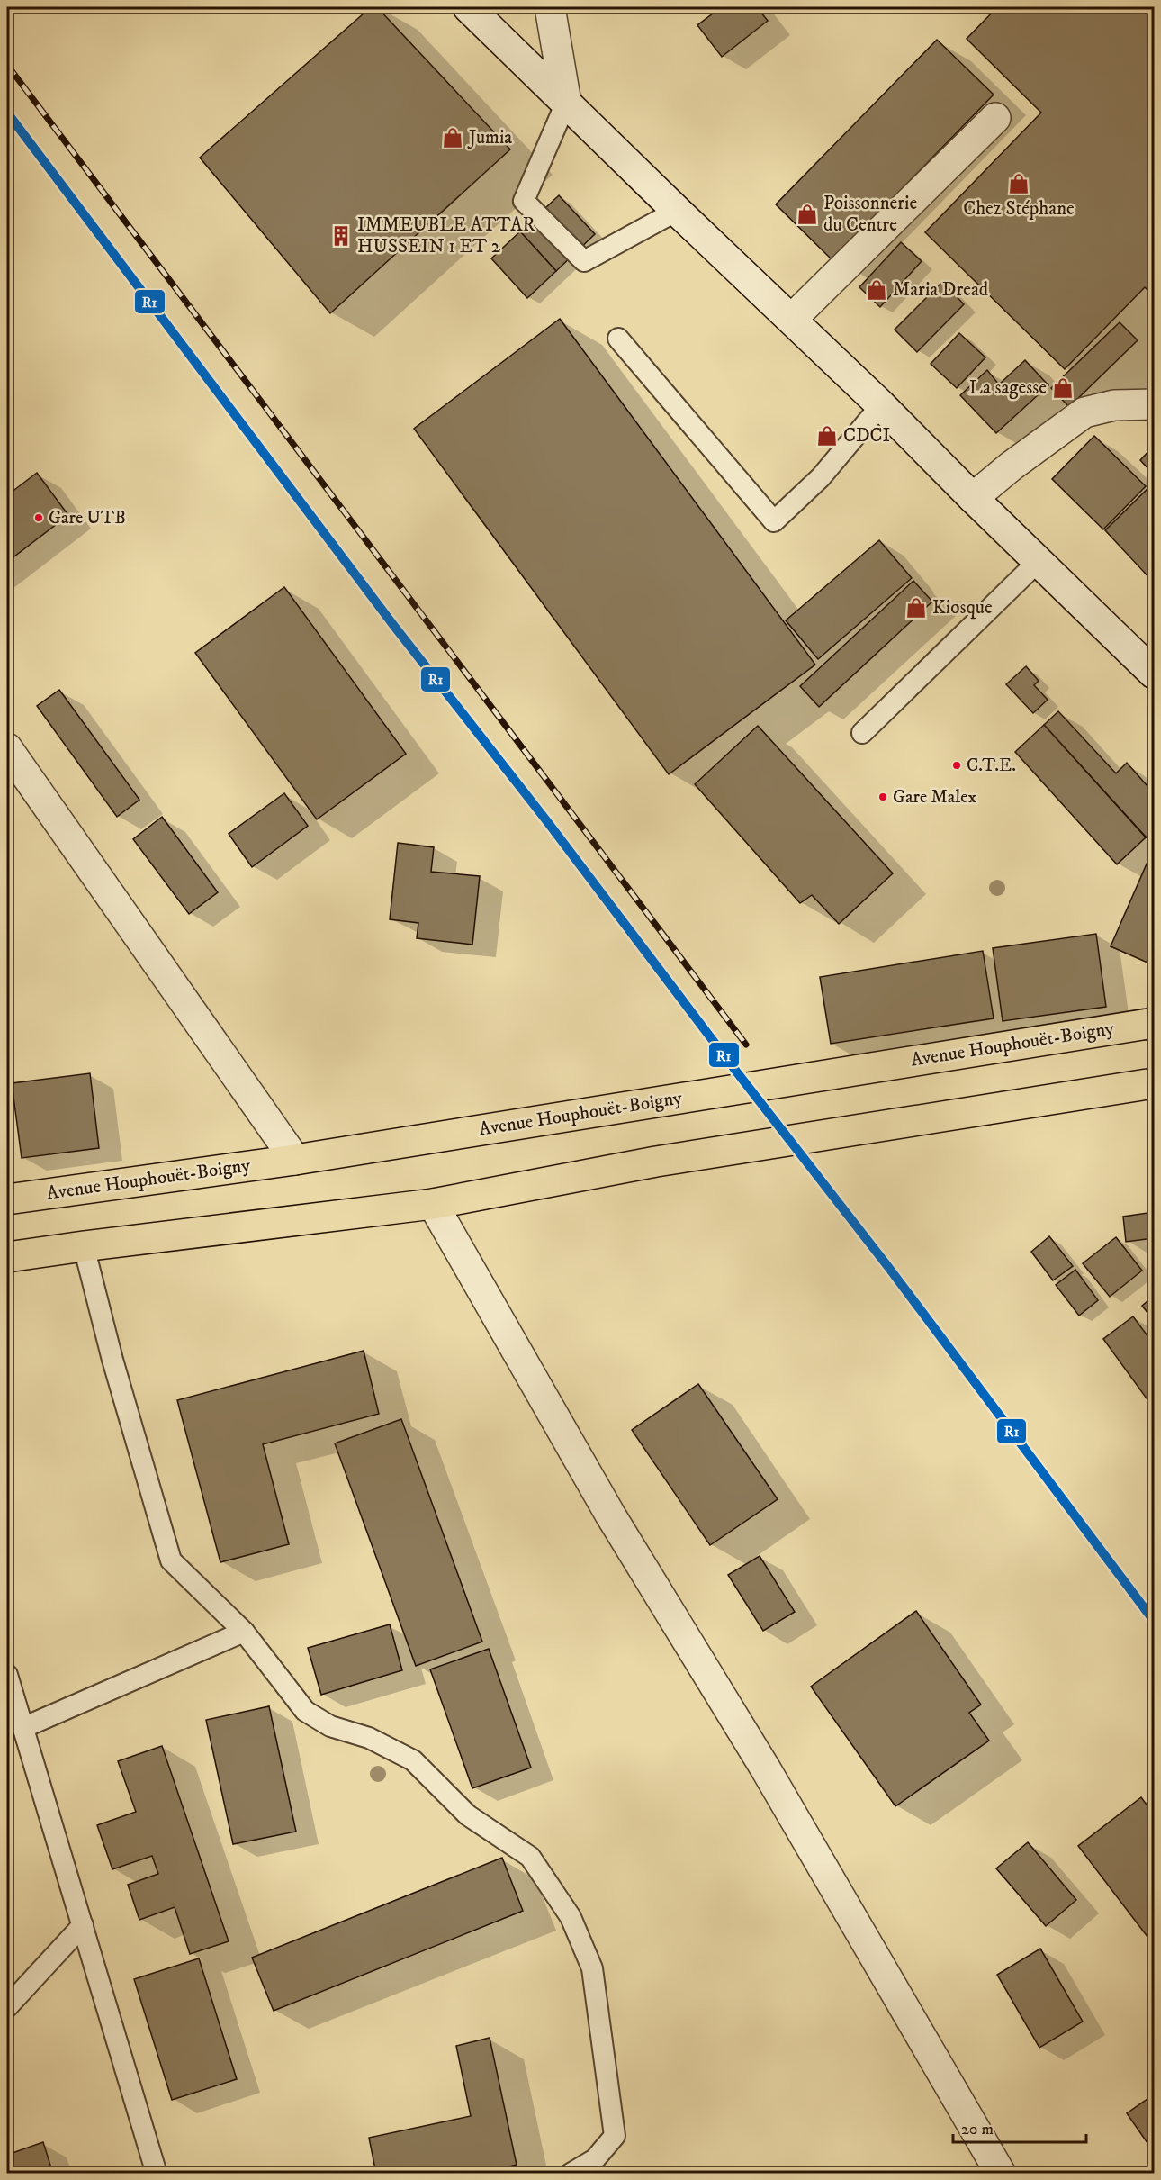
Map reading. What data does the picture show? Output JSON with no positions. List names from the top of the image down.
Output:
{
  "streets": {
    "highway": ["Avenue Houphouët-Boigny"]
  },
  "places": {
    "shop": [
      "Jumia",
      "Chez Stéphane",
      "Poissonnerie du Centre",
      "Maria Dread",
      "La sagesse",
      "CDCI",
      "Kiosque"
    ],
    "building": ["IMMEUBLE ATTAR HUSSEIN 1 ET 2"],
    "other": ["Gare UTB", "C.T.E.", "Gare Malex"]
  },
  "lines": ["transit line R1"],
  "scale_bar": "20 m"
}
